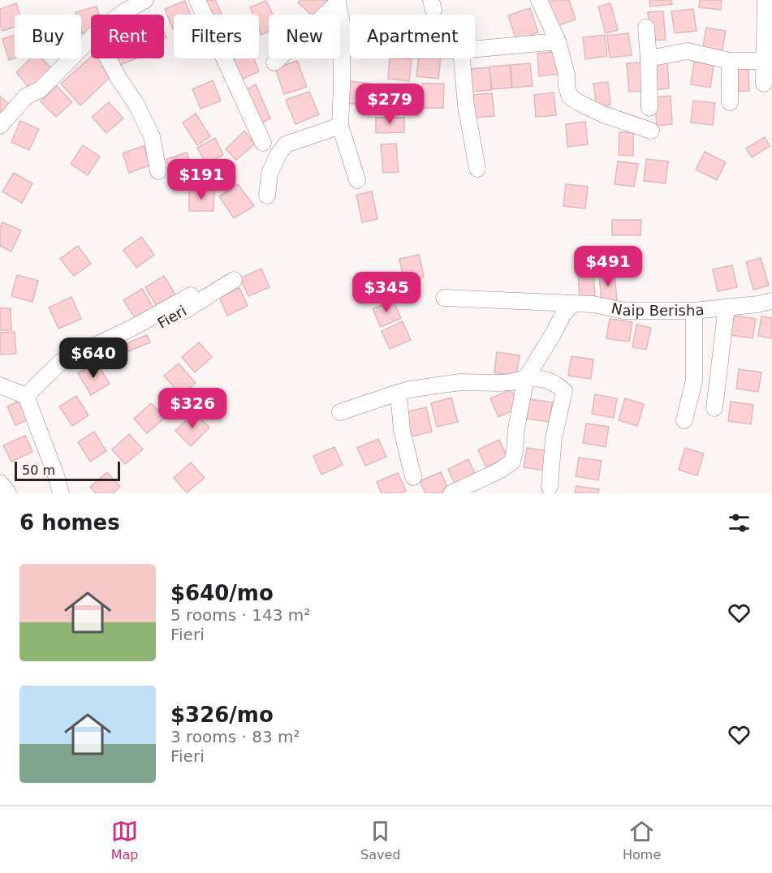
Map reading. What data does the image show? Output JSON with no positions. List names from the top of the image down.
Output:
{
  "streets": {
    "street": ["Naip Berisha", "Fieri"]
  },
  "scale_bar": "50 m",
  "page": {
    "chip": [
      "Buy",
      "Rent",
      "Filters",
      "New",
      "Apartment"
    ],
    "price": [
      "$279",
      "$191",
      "$491",
      "$345",
      "$640",
      "$326"
    ],
    "scale": "50 m",
    "heading": "6 homes",
    "list": [
      {
        "name": "$640/mo",
        "note": "5 rooms · 143 m² · Fieri"
      },
      {
        "name": "$326/mo",
        "note": "3 rooms · 83 m² · Fieri"
      }
    ],
    "tabs": ["Map", "Saved", "Home"]
  }
}
